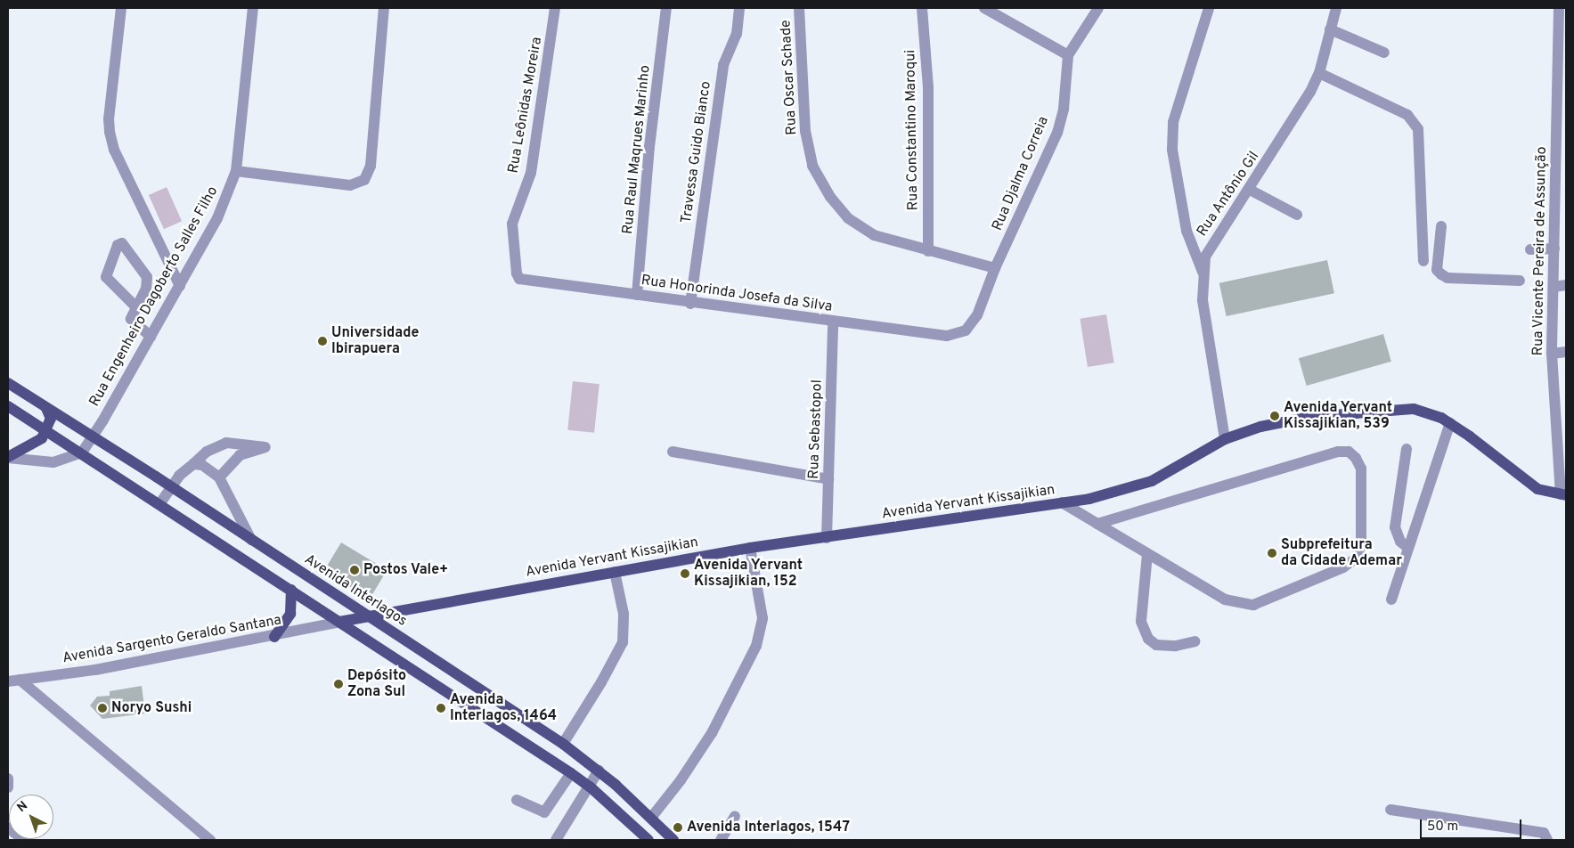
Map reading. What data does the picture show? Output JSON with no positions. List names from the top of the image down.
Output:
{
  "streets": {
    "main road": ["Avenida Yervant Kissajikian", "Avenida Interlagos"],
    "street": [
      "Rua Oscar Schade",
      "Rua Leônidas Moreira",
      "Rua Constantino Maroqui",
      "Rua Raul Maqrues Marinho",
      "Travessa Guido Bianco",
      "Rua Djalma Correia",
      "Rua Antônio Gil",
      "Rua Vicente Pereira de Assunção",
      "Rua Honorinda Josefa da Silva",
      "Rua Engenheiro Dagoberto Salles Filho",
      "Rua Sebastopol",
      "Avenida Sargento Geraldo Santana"
    ]
  },
  "crossings": [
    ["Rua Oscar Schade", "Rua Constantino Maroqui"],
    ["Rua Oscar Schade", "Rua Djalma Correia"],
    ["Rua Leônidas Moreira", "Rua Honorinda Josefa da Silva"],
    ["Rua Raul Maqrues Marinho", "Rua Honorinda Josefa da Silva"],
    ["Travessa Guido Bianco", "Rua Honorinda Josefa da Silva"],
    ["Rua Djalma Correia", "Rua Honorinda Josefa da Silva"],
    ["Rua Antônio Gil", "Avenida Yervant Kissajikian"],
    ["Rua Vicente Pereira de Assunção", "Avenida Yervant Kissajikian"],
    ["Rua Honorinda Josefa da Silva", "Rua Sebastopol"],
    ["Rua Engenheiro Dagoberto Salles Filho", "Avenida Interlagos"],
    ["Rua Sebastopol", "Avenida Yervant Kissajikian"],
    ["Avenida Yervant Kissajikian", "Avenida Interlagos"],
    ["Avenida Yervant Kissajikian", "Avenida Sargento Geraldo Santana"]
  ],
  "places": [
    "Universidade Ibirapuera",
    "Avenida Yervant Kissajikian, 539",
    "Subprefeitura da Cidade Ademar",
    "Postos Vale+",
    "Avenida Yervant Kissajikian, 152",
    "Depósito Zona Sul",
    "Noryo Sushi",
    "Avenida Interlagos, 1464",
    "Avenida Interlagos, 1547"
  ],
  "scale_bar": "50 m",
  "north": "top left"
}
